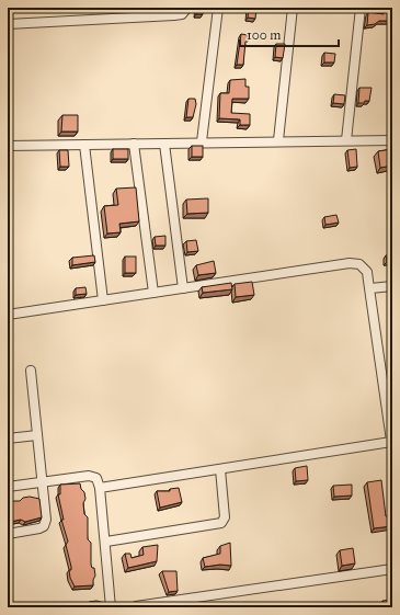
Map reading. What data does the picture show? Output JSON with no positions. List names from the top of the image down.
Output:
{
  "scale_bar": "100 m"
}
